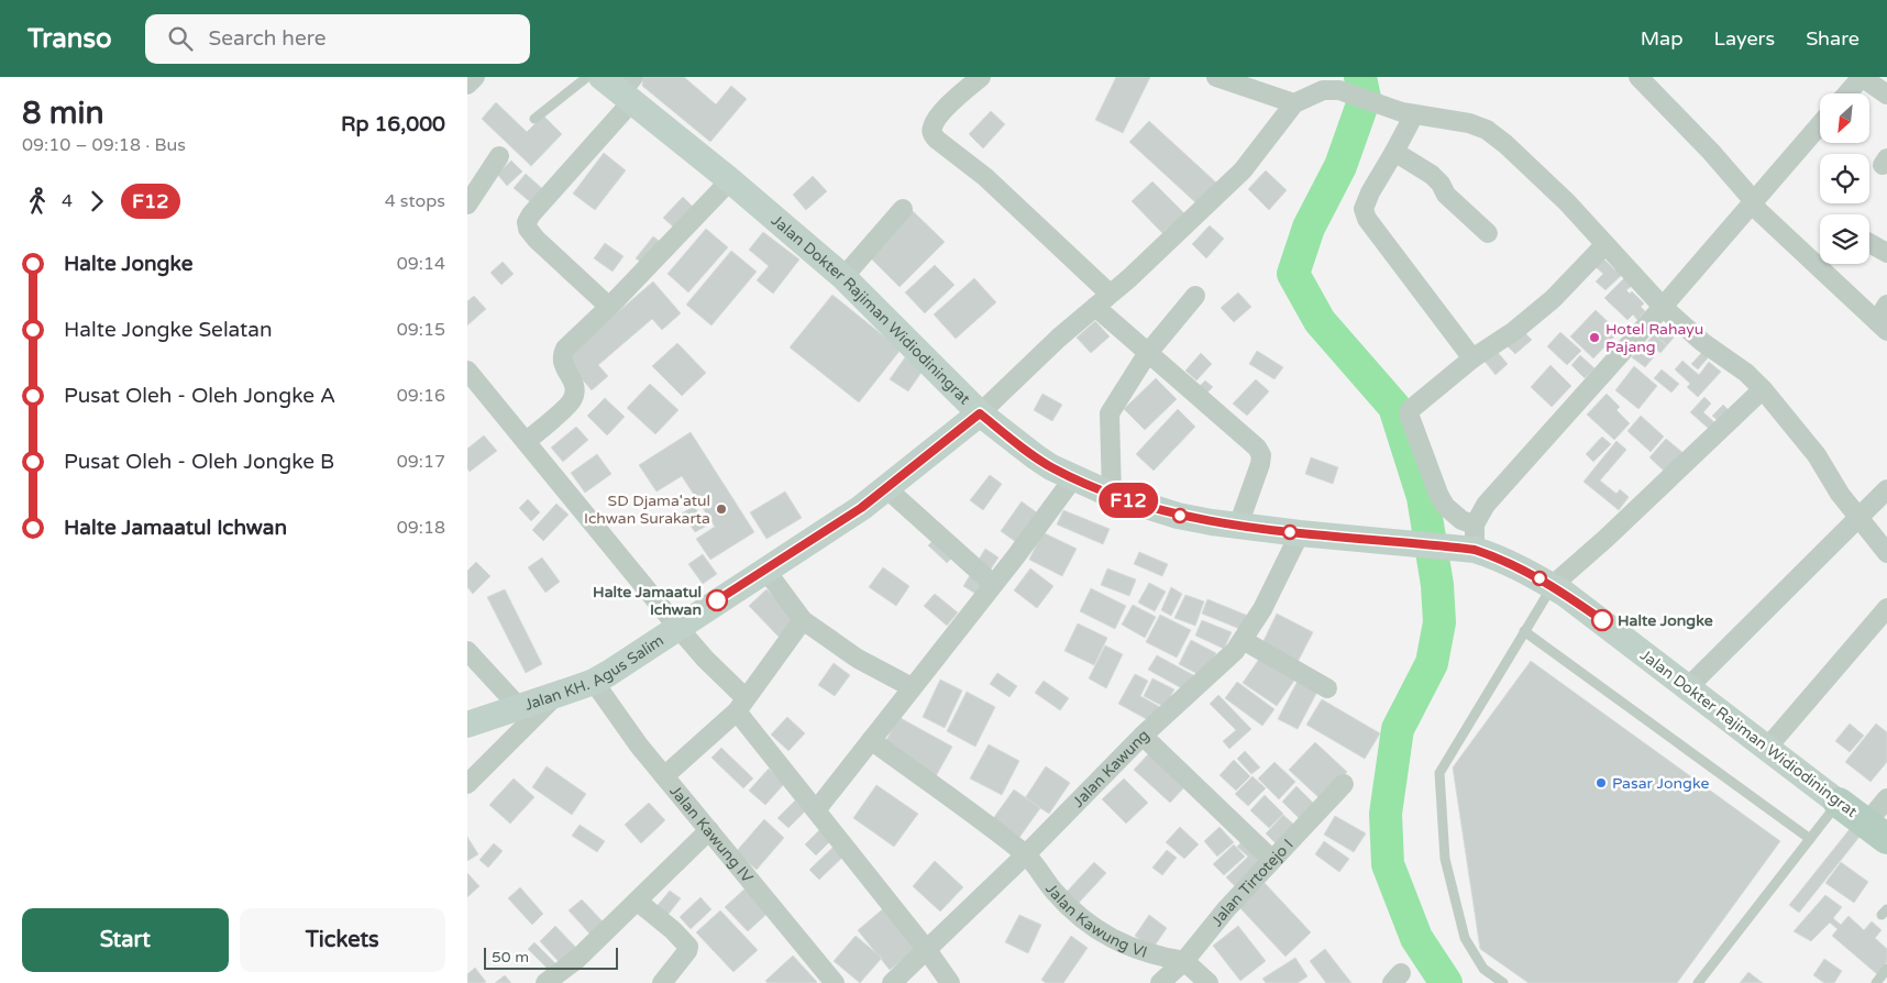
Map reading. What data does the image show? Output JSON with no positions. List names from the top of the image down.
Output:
{
  "streets": {
    "main road": ["Jalan Dokter Rajiman Widiodiningrat", "Jalan KH. Agus Salim"],
    "street": [
      "Jalan Kawung",
      "Jalan Kawung IV",
      "Jalan Tirtotejo I",
      "Jalan Kawung VI"
    ]
  },
  "crossings": [
    ["Jalan Dokter Rajiman Widiodiningrat", "Jalan KH. Agus Salim"],
    ["Jalan Dokter Rajiman Widiodiningrat", "Jalan Kawung"],
    ["Jalan KH. Agus Salim", "Jalan Kawung IV"],
    ["Jalan Kawung", "Jalan Kawung VI"],
    ["Jalan Tirtotejo I", "Jalan Kawung VI"]
  ],
  "places": [
    "Hotel Rahayu Pajang",
    "SD Djama'atul Ichwan Surakarta",
    "Halte Jamaatul Ichwan",
    "Halte Jongke",
    "Pasar Jongke"
  ],
  "lines": ["bus line F12"],
  "scale_bar": "50 m",
  "north": "bottom left",
  "page": {
    "header": "Transo",
    "search": "Search here",
    "nav": ["Map", "Layers", "Share"],
    "heading": ["8 min", "09:10 – 09:18 · Bus", "Rp 16,000"],
    "on_map": "F12",
    "legs": ["4", "F12", "4 stops"],
    "list": [
      {
        "name": "Halte Jongke",
        "value": "09:14"
      },
      {
        "name": "Halte Jongke Selatan",
        "value": "09:15"
      },
      {
        "name": "Pusat Oleh - Oleh Jongke A",
        "value": "09:16"
      },
      {
        "name": "Pusat Oleh - Oleh Jongke B",
        "value": "09:17"
      },
      {
        "name": "Halte Jamaatul Ichwan",
        "value": "09:18"
      }
    ],
    "buttons": ["Start", "Tickets"],
    "scale": "50 m"
  }
}
